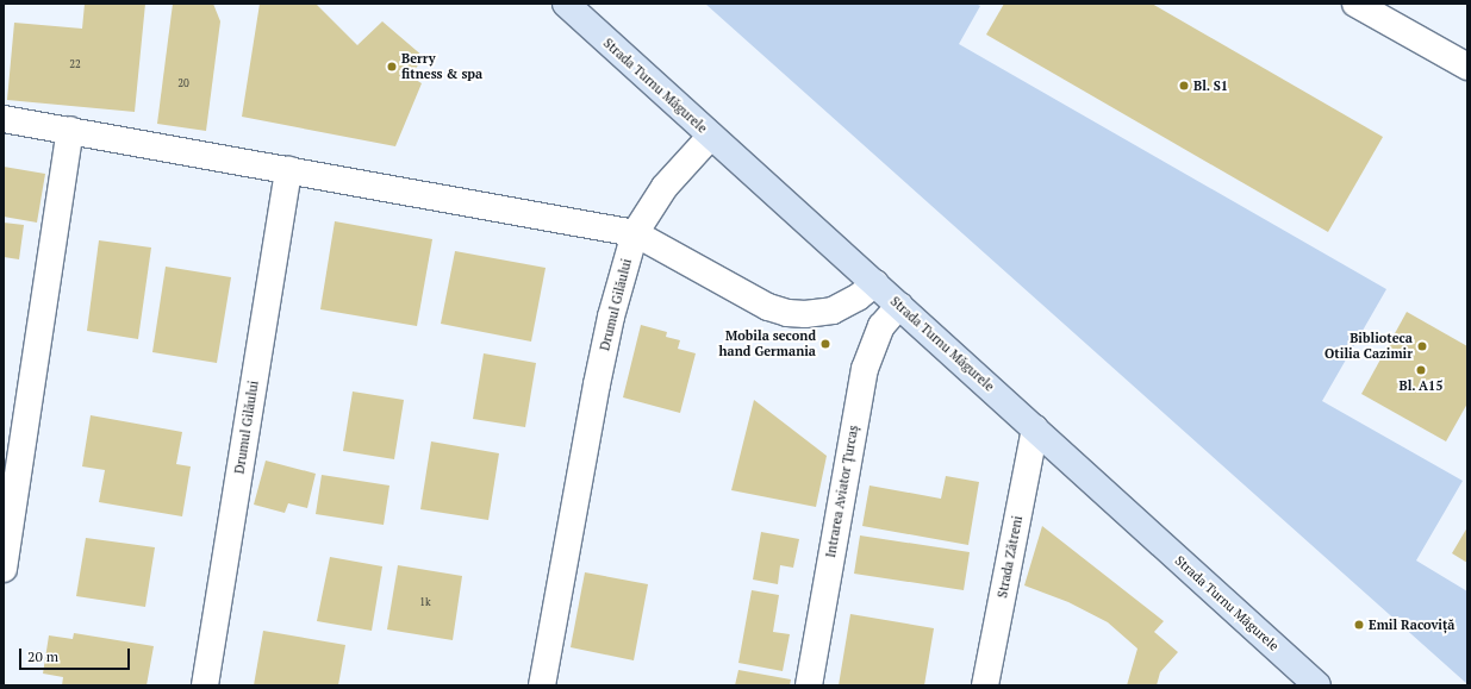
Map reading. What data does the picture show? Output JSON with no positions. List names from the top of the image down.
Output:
{
  "streets": {
    "main road": ["Strada Turnu Măgurele"],
    "street": ["Drumul Gilăului", "Intrarea Aviator Țurcaș", "Strada Zătreni"]
  },
  "crossings": [
    ["Strada Turnu Măgurele", "Drumul Gilăului"],
    ["Strada Turnu Măgurele", "Intrarea Aviator Țurcaș"],
    ["Strada Turnu Măgurele", "Strada Zătreni"]
  ],
  "places": [
    "Berry fitness & spa",
    "Bl. S1",
    "Mobila second hand Germania",
    "Biblioteca Otilia Cazimir",
    "Bl. A15",
    "Emil Racoviță"
  ],
  "house_numbers": ["22", "20", "1k"],
  "scale_bar": "20 m"
}
